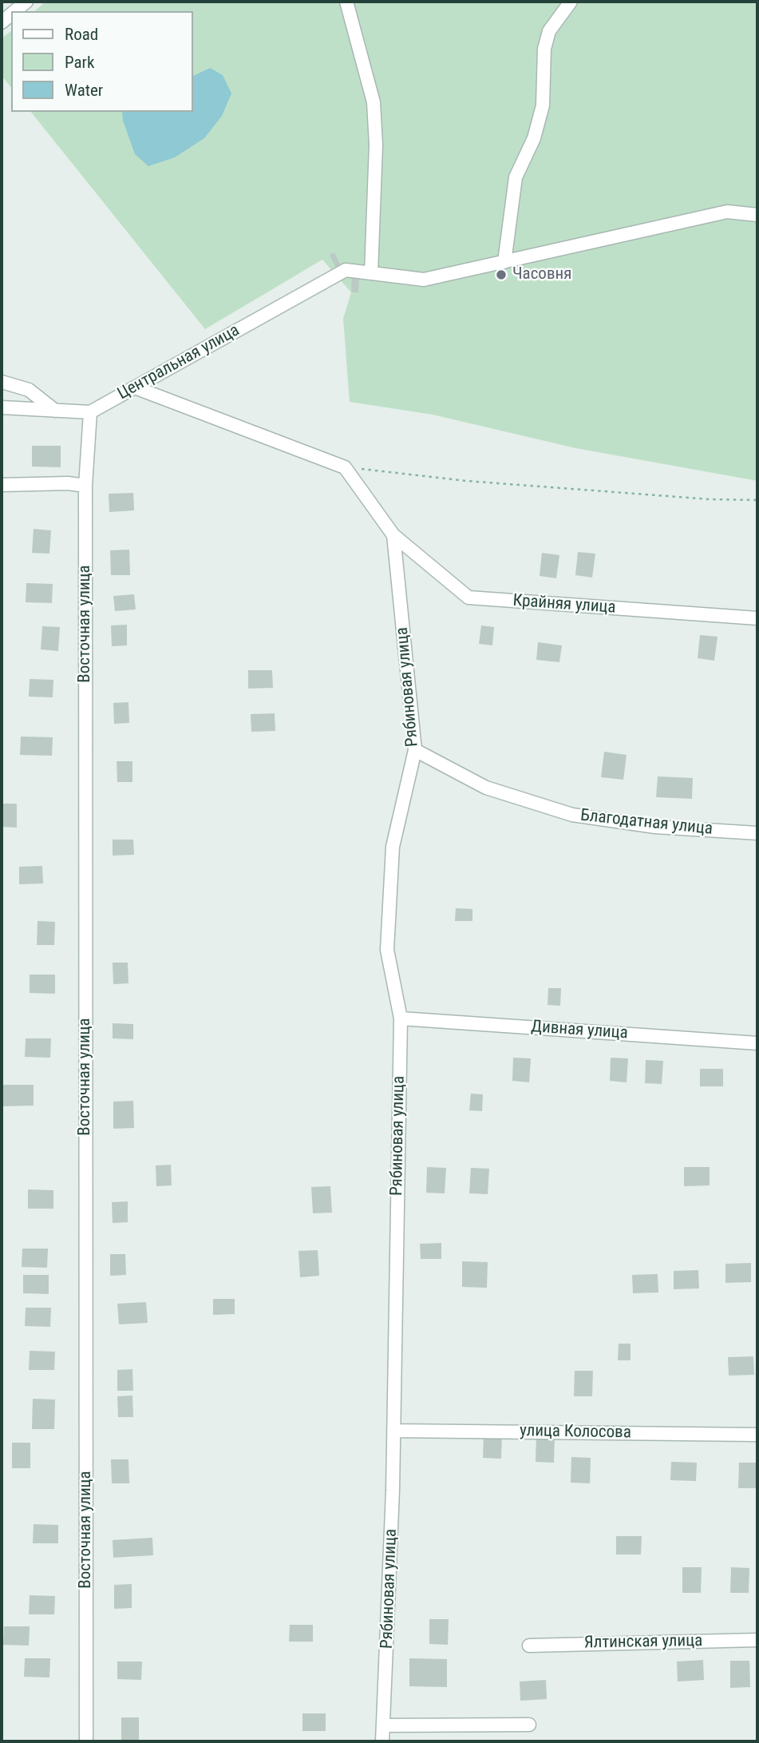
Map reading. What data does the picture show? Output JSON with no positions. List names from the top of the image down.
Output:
{
  "streets": {
    "street": [
      "Центральная улица",
      "Крайняя улица",
      "Восточная улица",
      "Рябиновая улица",
      "Благодатная улица",
      "Дивная улица",
      "улица Колосова",
      "Ялтинская улица"
    ]
  },
  "crossings": [
    ["Центральная улица", "Восточная улица"],
    ["Крайняя улица", "Рябиновая улица"],
    ["Рябиновая улица", "Благодатная улица"],
    ["Рябиновая улица", "Дивная улица"],
    ["Рябиновая улица", "улица Колосова"]
  ],
  "places": ["Часовня"],
  "legend": ["Road", "Park", "Water"]
}
